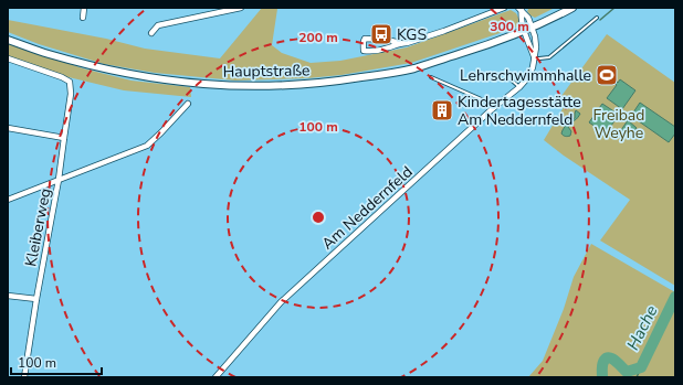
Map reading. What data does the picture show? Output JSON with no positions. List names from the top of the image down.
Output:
{
  "streets": {
    "main road": ["Hauptstraße"],
    "street": ["Am Neddernfeld", "Kleiberweg"]
  },
  "crossings": [
    ["Hauptstraße", "Am Neddernfeld"]
  ],
  "water": ["Hache"],
  "parks": ["Freibad Weyhe"],
  "places": {
    "bus stop": ["KGS"],
    "sports": ["Lehrschwimmhalle"],
    "building": ["Kindertagesstätte Am Neddernfeld"]
  },
  "scale_bar": "100 m",
  "rings": ["300 m", "200 m", "100 m"]
}
